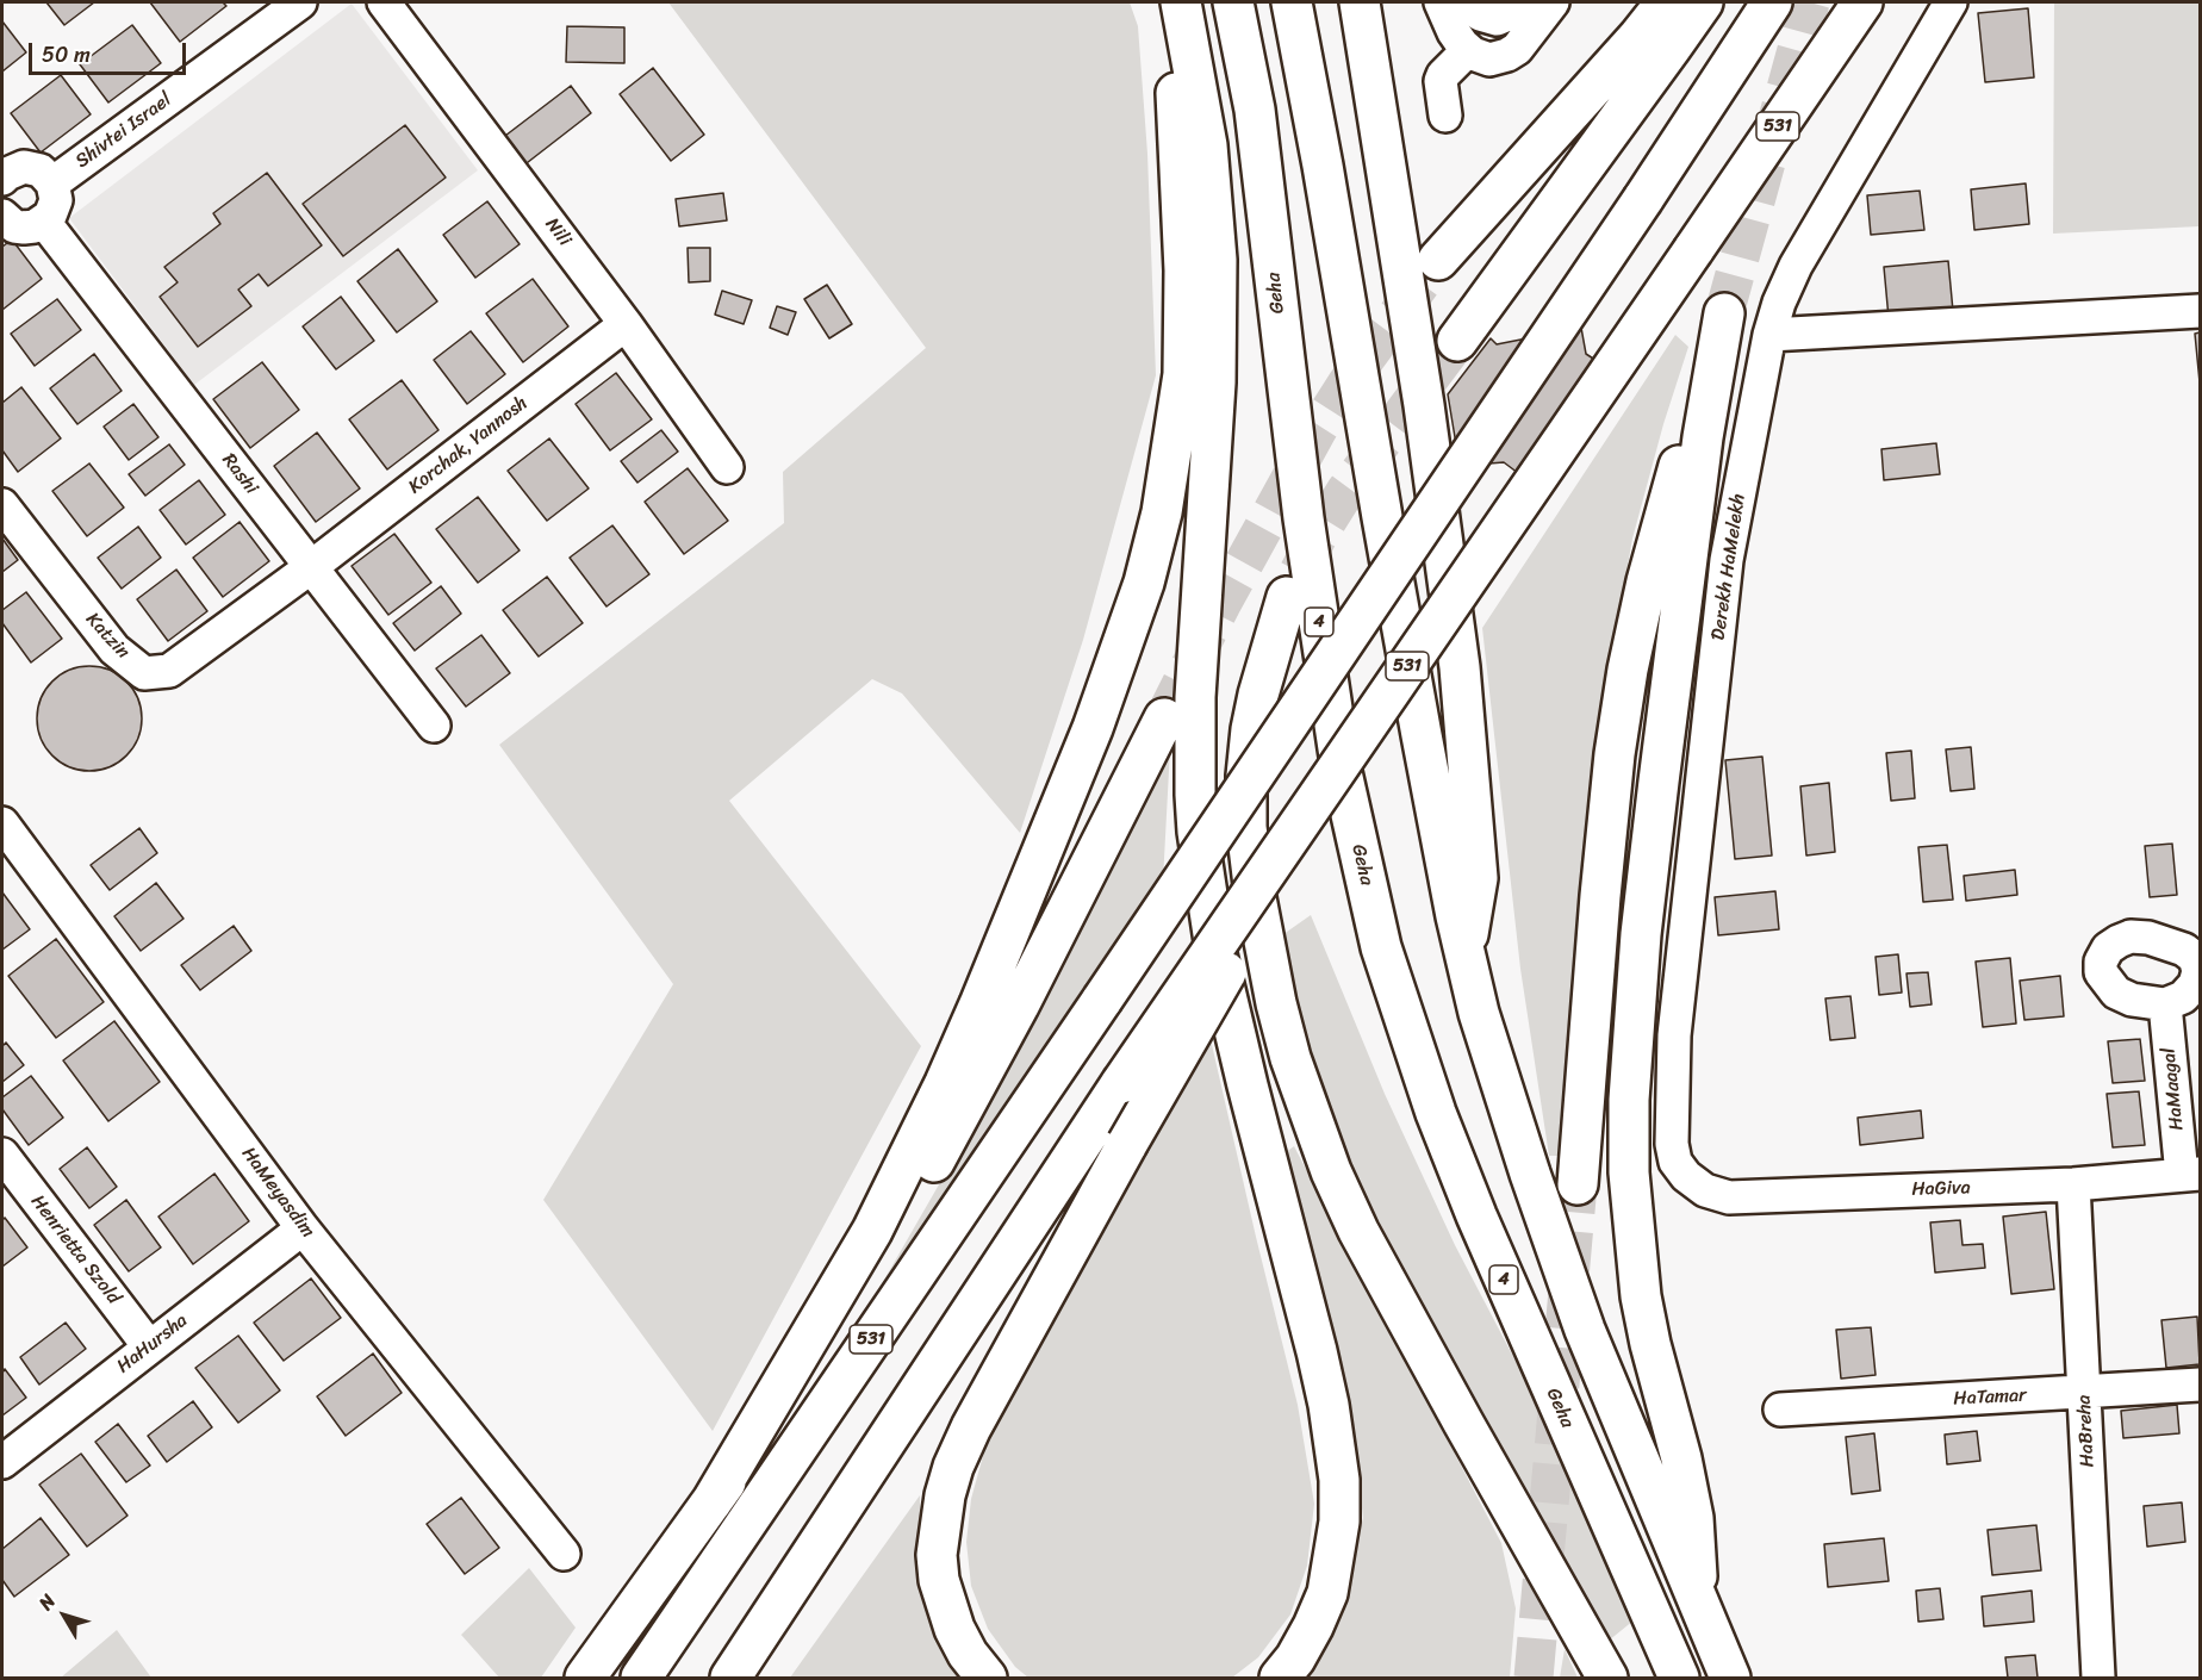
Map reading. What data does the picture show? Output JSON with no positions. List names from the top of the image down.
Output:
{
  "streets": {
    "highway": ["531", "Geha", "4"],
    "street": [
      "Shivtei Israel",
      "Nili",
      "Korchak, Yannosh",
      "Rashi",
      "Derekh HaMelekh",
      "Katzin",
      "HaMaagal",
      "HaGiva",
      "HaMeyasdim",
      "Henrietta Szold",
      "HaHursha",
      "HaTamar",
      "HaBreha"
    ]
  },
  "crossings": [
    ["Nili", "Korchak, Yannosh"],
    ["Korchak, Yannosh", "Rashi"],
    ["Korchak, Yannosh", "Katzin"],
    ["Rashi", "Katzin"],
    ["Derekh HaMelekh", "HaGiva"],
    ["HaMaagal", "HaGiva"],
    ["HaGiva", "HaBreha"],
    ["HaMeyasdim", "HaHursha"],
    ["Henrietta Szold", "HaHursha"],
    ["HaTamar", "HaBreha"]
  ],
  "scale_bar": "50 m",
  "north": "top left"
}
